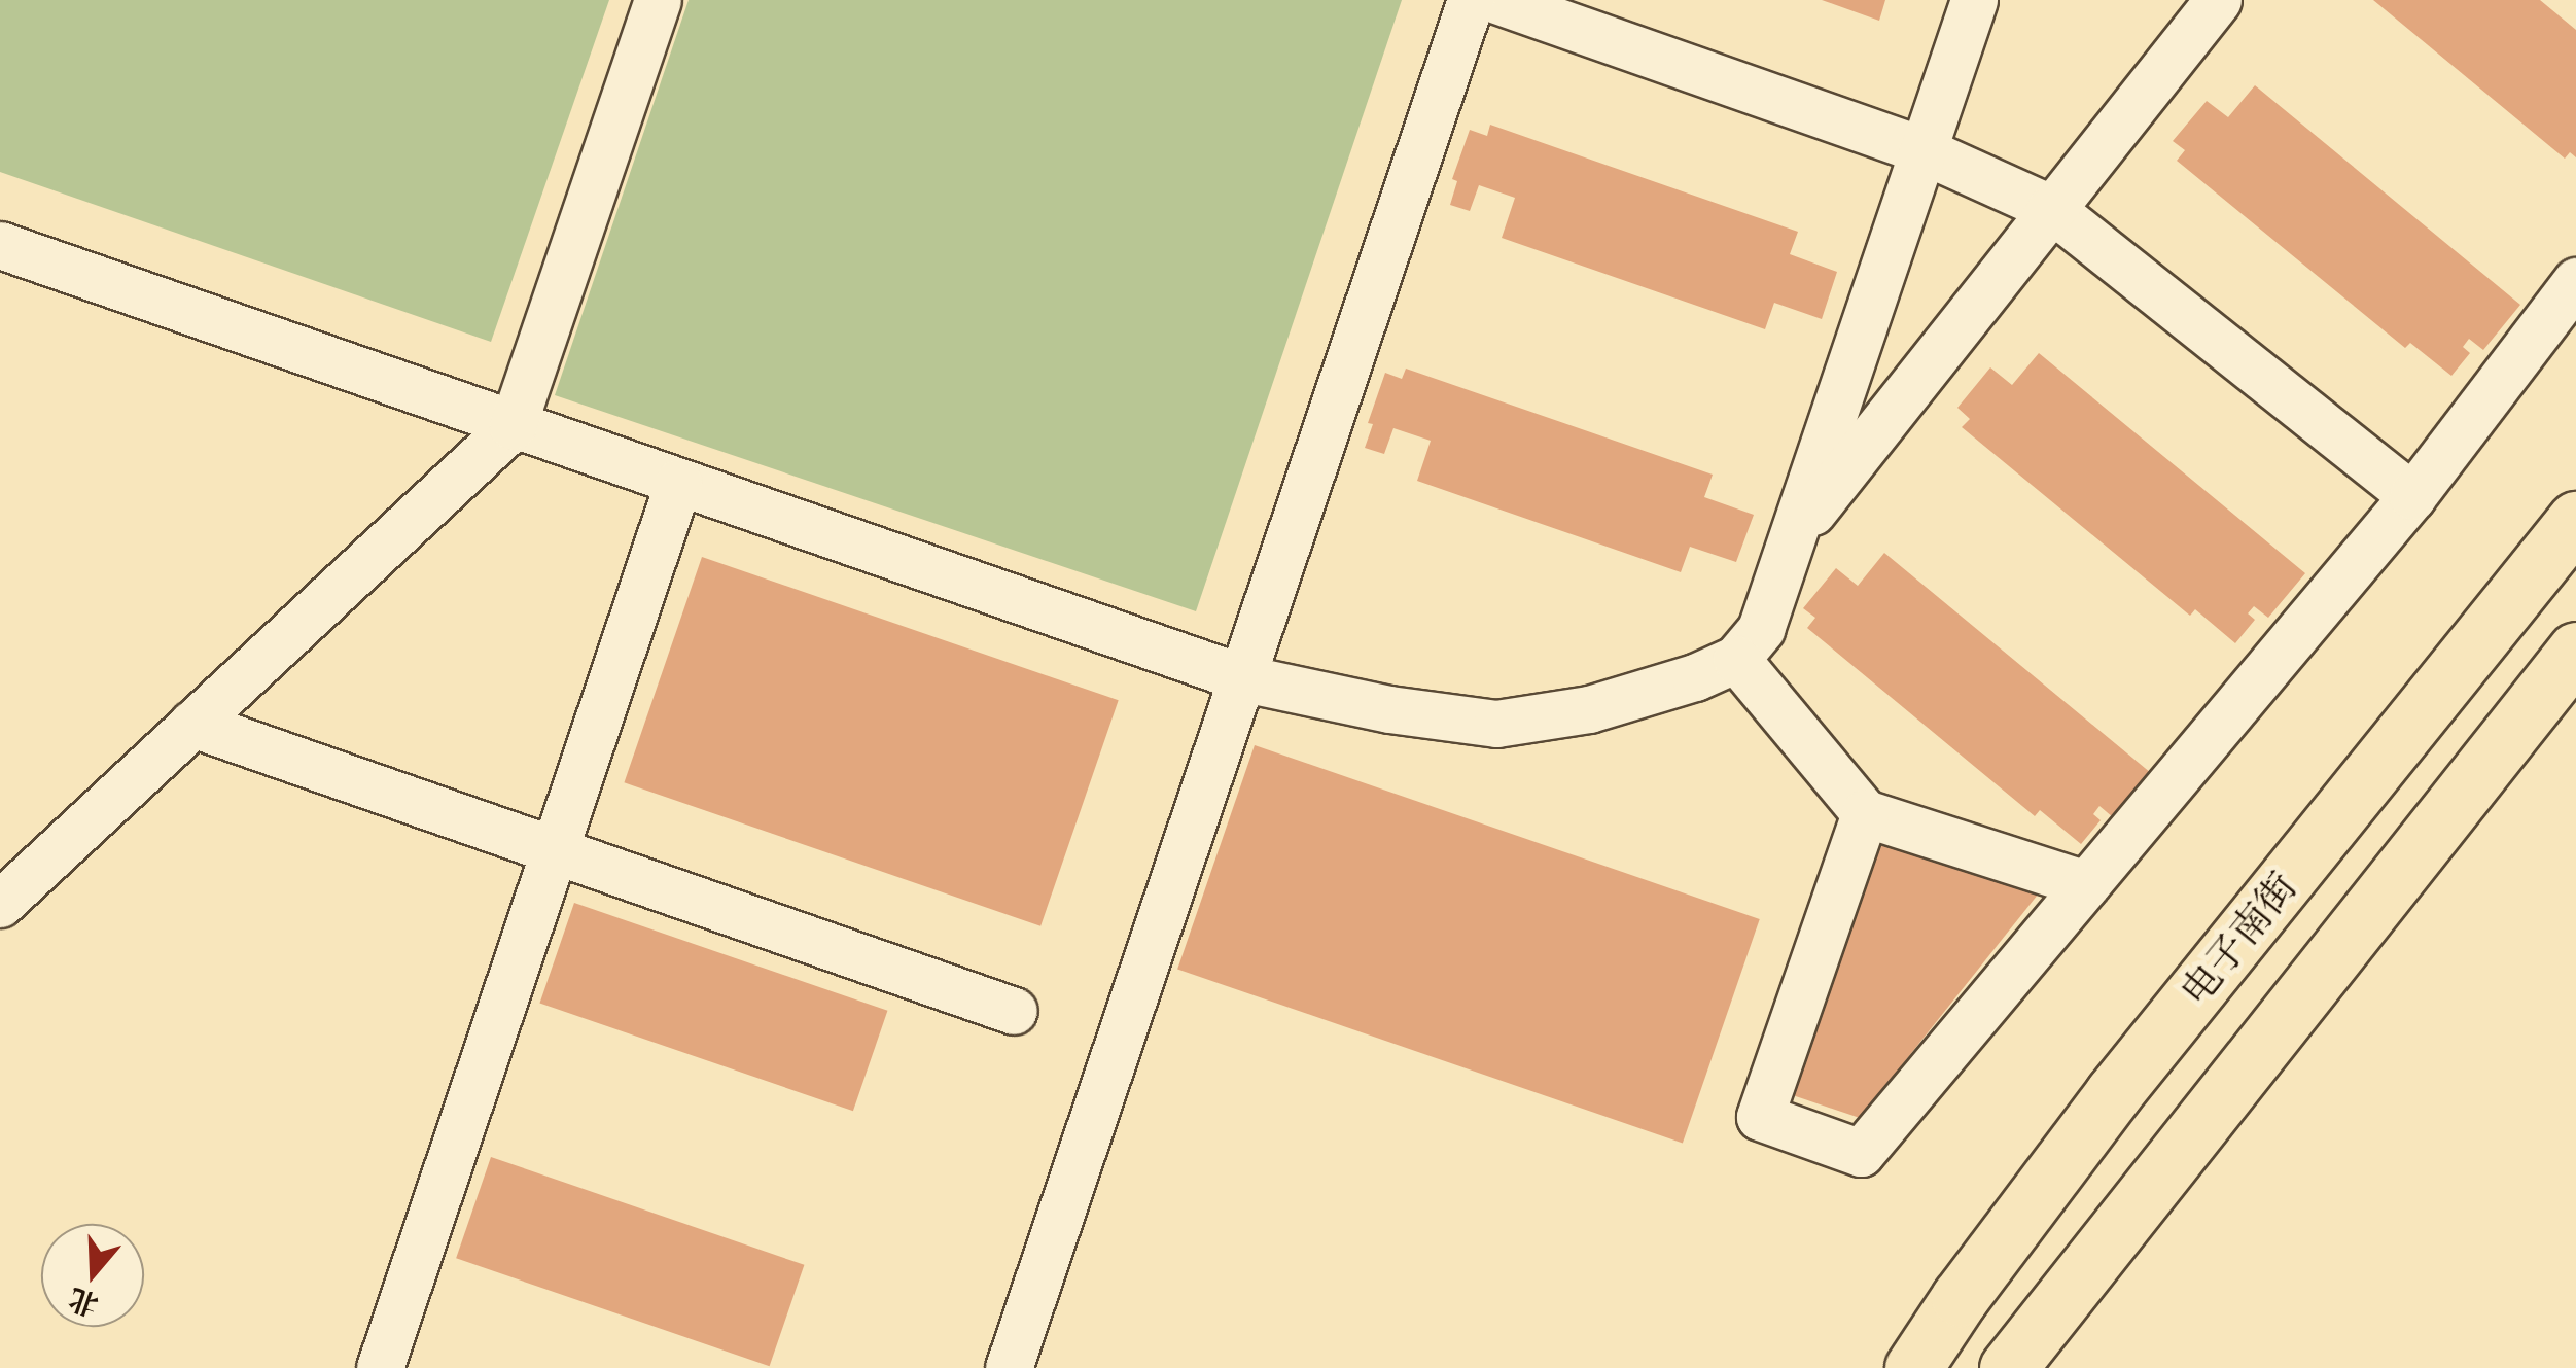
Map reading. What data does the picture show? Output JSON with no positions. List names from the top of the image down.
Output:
{
  "streets": {
    "main road": ["电子南街"]
  },
  "north": "bottom"
}
